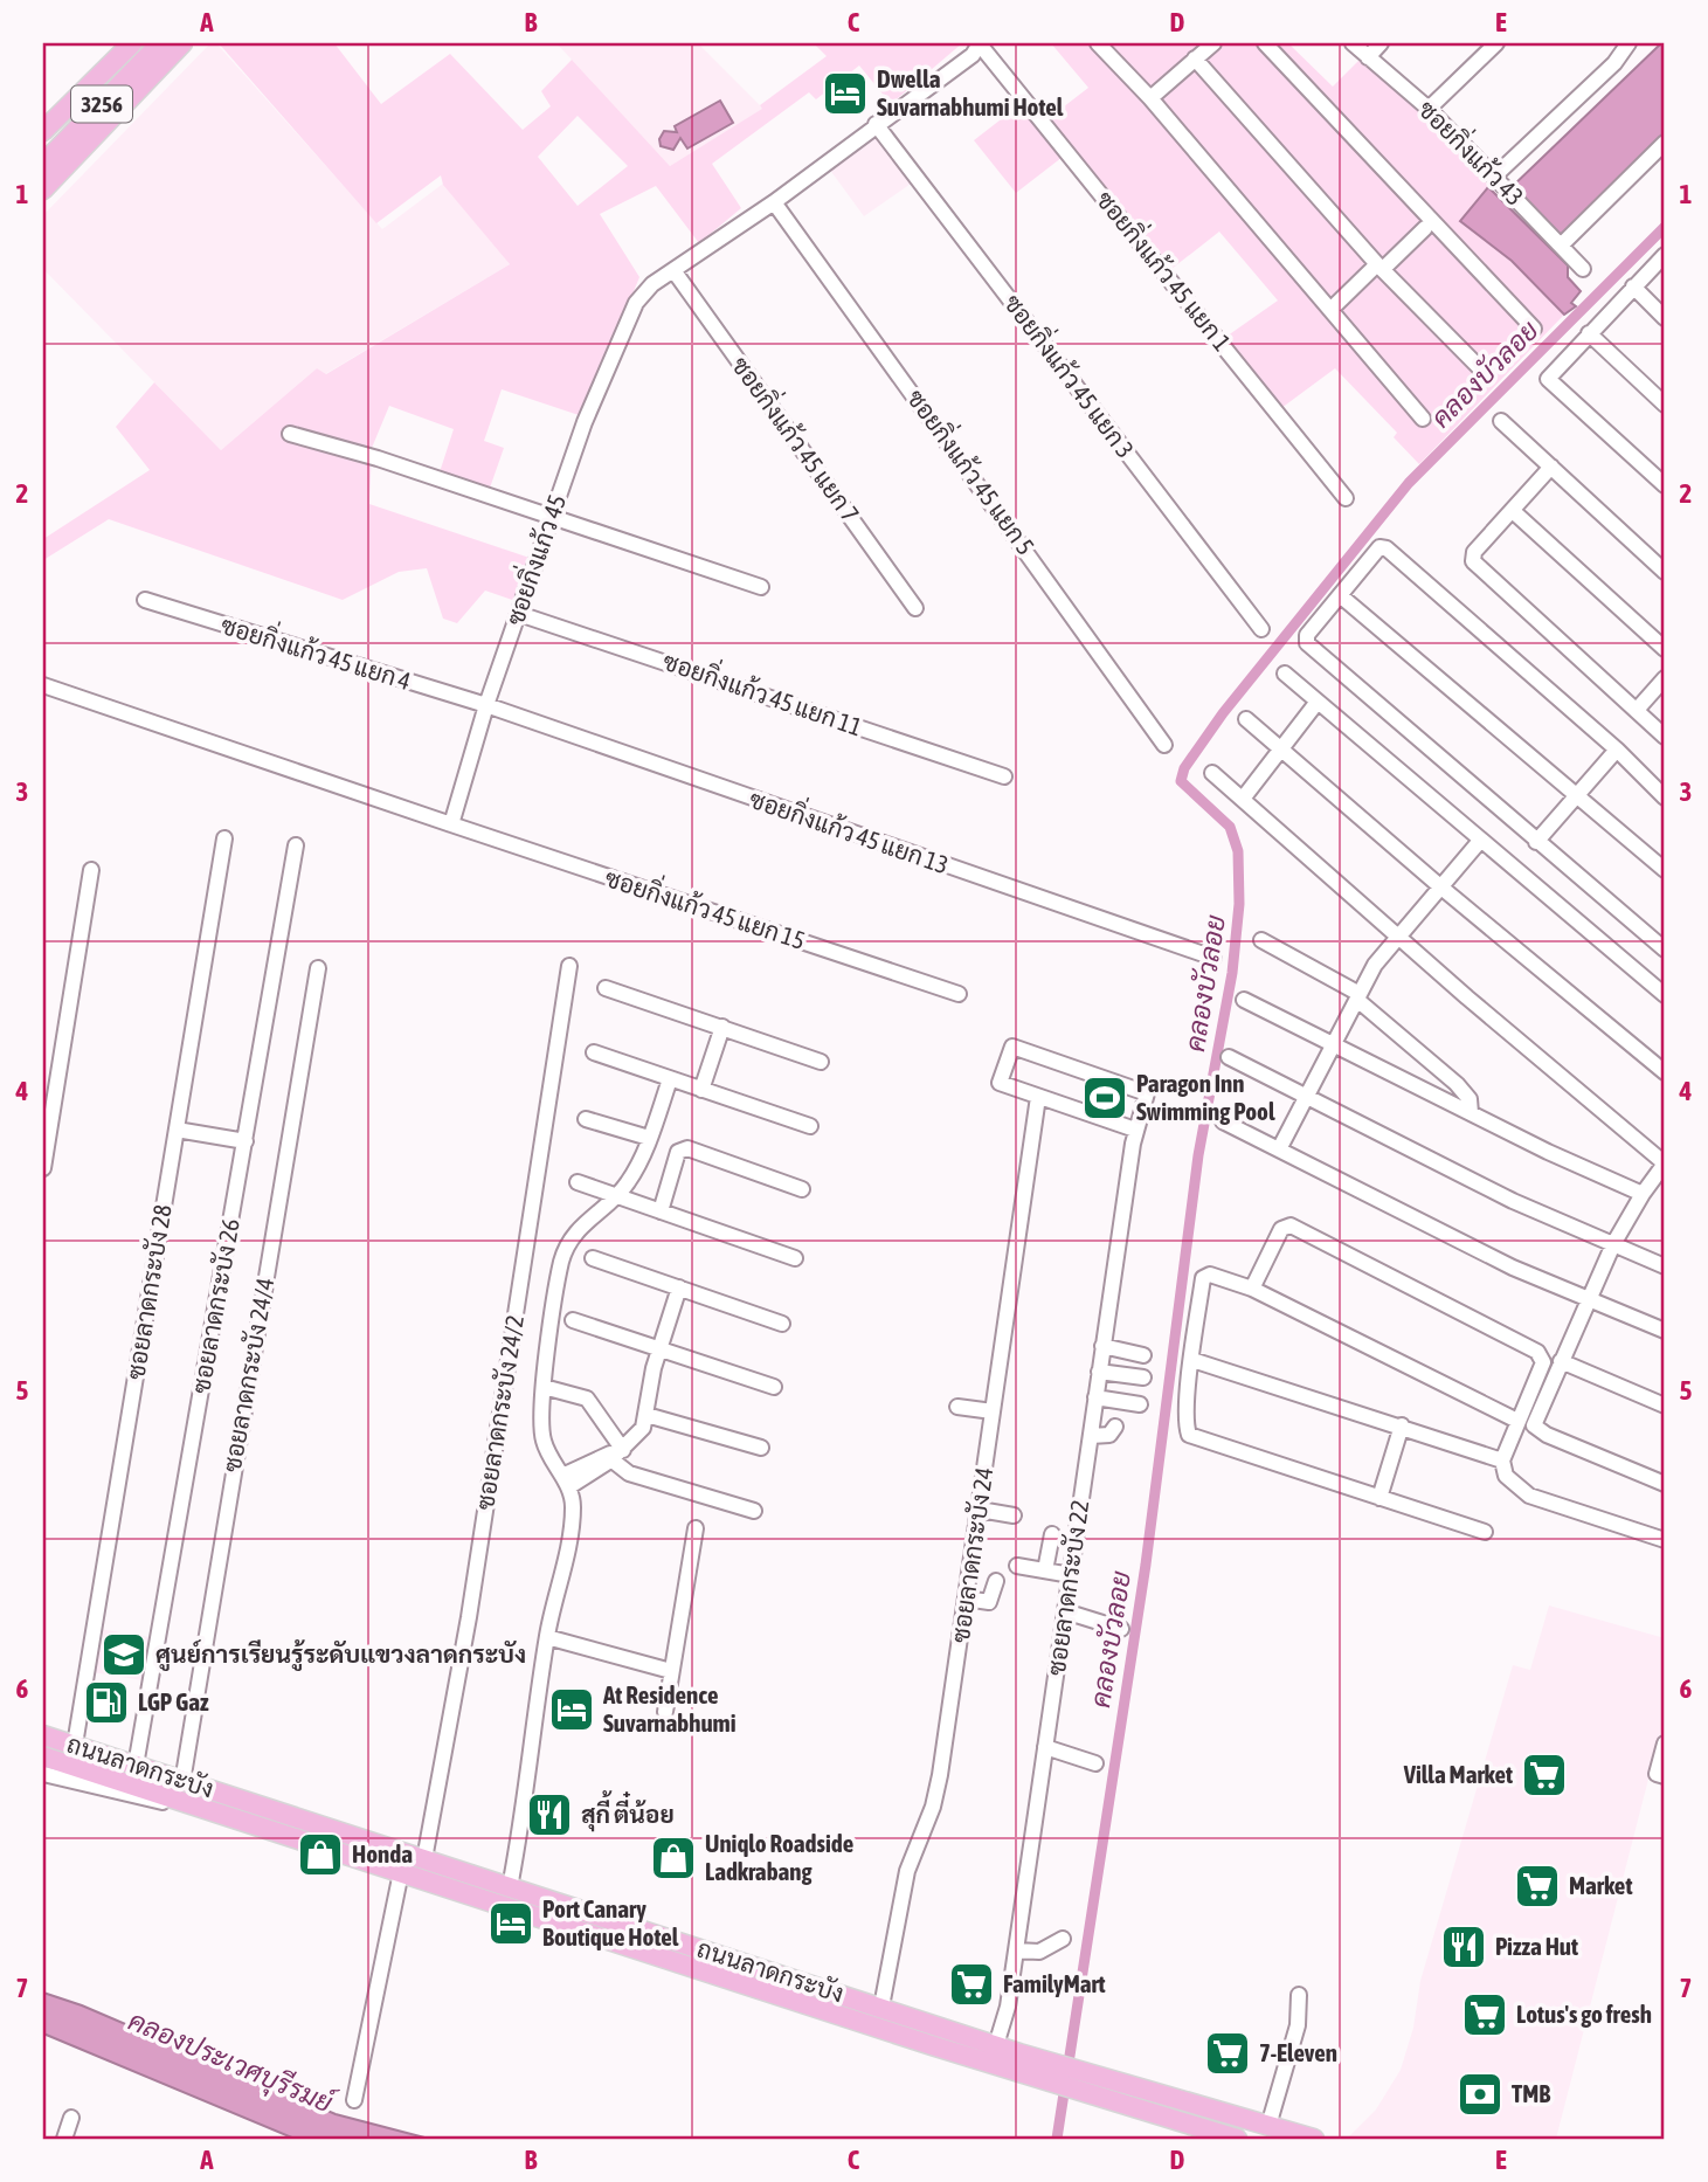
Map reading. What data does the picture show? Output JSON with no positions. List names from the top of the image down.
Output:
{
  "streets": {
    "main road": ["3256", "ถนนลาดกระบัง"],
    "street": [
      "ซอยกิ่งแก้ว 43",
      "ซอยกิ่งแก้ว 45 แยก 1",
      "ซอยกิ่งแก้ว 45 แยก 3",
      "ซอยกิ่งแก้ว 45 แยก 7",
      "ซอยกิ่งแก้ว 45 แยก 5",
      "ซอยกิ่งแก้ว 45",
      "ซอยกิ่งแก้ว 45 แยก 4",
      "ซอยกิ่งแก้ว 45 แยก 11",
      "ซอยกิ่งแก้ว 45 แยก 13",
      "ซอยกิ่งแก้ว 45 แยก 15",
      "ซอยลาดกระบัง 28",
      "ซอยลาดกระบัง 26",
      "ซอยลาดกระบัง 24/4",
      "ซอยลาดกระบัง 24/2",
      "ซอยลาดกระบัง 24",
      "ซอยลาดกระบัง 22"
    ]
  },
  "crossings": [
    ["ซอยกิ่งแก้ว 45 แยก 1", "ซอยกิ่งแก้ว 45"],
    ["ซอยกิ่งแก้ว 45 แยก 3", "ซอยกิ่งแก้ว 45"],
    ["ซอยกิ่งแก้ว 45 แยก 7", "ซอยกิ่งแก้ว 45"],
    ["ซอยกิ่งแก้ว 45 แยก 5", "ซอยกิ่งแก้ว 45"],
    ["ซอยกิ่งแก้ว 45", "ซอยกิ่งแก้ว 45 แยก 4"],
    ["ซอยกิ่งแก้ว 45", "ซอยกิ่งแก้ว 45 แยก 11"],
    ["ซอยกิ่งแก้ว 45", "ซอยกิ่งแก้ว 45 แยก 13"],
    ["ซอยกิ่งแก้ว 45", "ซอยกิ่งแก้ว 45 แยก 15"],
    ["ซอยกิ่งแก้ว 45 แยก 4", "ซอยกิ่งแก้ว 45 แยก 13"],
    ["ซอยลาดกระบัง 28", "ถนนลาดกระบัง"],
    ["ซอยลาดกระบัง 26", "ถนนลาดกระบัง"],
    ["ซอยลาดกระบัง 24/4", "ถนนลาดกระบัง"],
    ["ซอยลาดกระบัง 24/2", "ถนนลาดกระบัง"],
    ["ซอยลาดกระบัง 24", "ซอยลาดกระบัง 22"],
    ["ซอยลาดกระบัง 24", "ถนนลาดกระบัง"],
    ["ซอยลาดกระบัง 22", "ถนนลาดกระบัง"]
  ],
  "water": ["คลองบัวลอย", "คลองประเวศบุรีรมย์"],
  "places": {
    "hotel": ["Dwella Suvarnabhumi Hotel", "At Residence Suvarnabhumi", "Port Canary Boutique Hotel"],
    "sports": ["Paragon Inn Swimming Pool"],
    "school or university": ["ศูนย์การเรียนรู้ระดับแขวงลาดกระบัง"],
    "fuel station": ["LGP Gaz"],
    "supermarket": [
      "Villa Market",
      "Market",
      "FamilyMart",
      "Lotus's go fresh",
      "7-Eleven"
    ],
    "restaurant": ["สุกี้ ตี๋น้อย", "Pizza Hut"],
    "shop": ["Honda", "Uniqlo Roadside Ladkrabang"],
    "bank": ["TMB"]
  },
  "grid": {
    "columns": [
      "A",
      "B",
      "C",
      "D",
      "E"
    ],
    "rows": [
      "1",
      "2",
      "3",
      "4",
      "5",
      "6",
      "7"
    ]
  }
}
